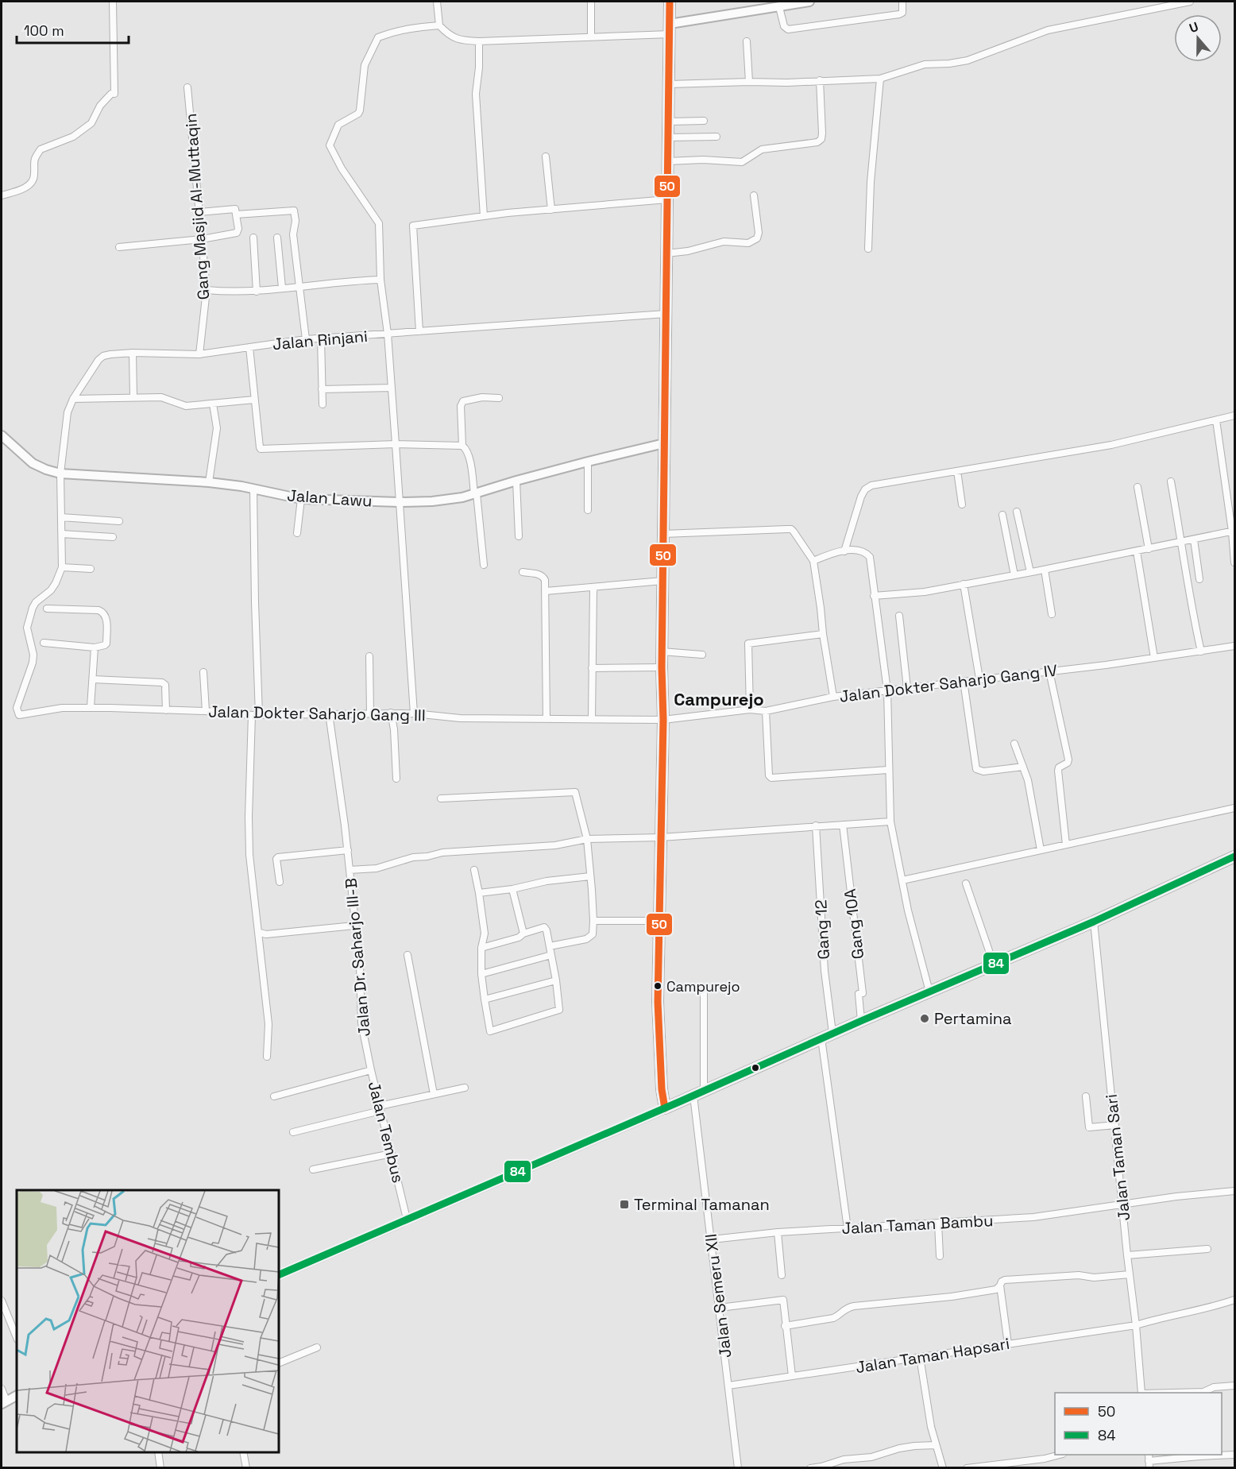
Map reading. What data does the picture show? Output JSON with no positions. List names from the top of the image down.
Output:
{
  "streets": {
    "street": [
      "Gang Masjid Al-Muttaqin",
      "Jalan Rinjani",
      "Jalan Lawu",
      "Jalan Dokter Saharjo Gang IV",
      "Jalan Dokter Saharjo Gang III",
      "Gang 10A",
      "Gang 12",
      "Jalan Dr. Saharjo III-B",
      "Jalan Tembus",
      "Jalan Taman Sari",
      "Jalan Taman Bambu",
      "Jalan Semeru XII",
      "Jalan Taman Hapsari"
    ]
  },
  "crossings": [
    ["Gang Masjid Al-Muttaqin", "Jalan Rinjani"],
    ["Jalan Rinjani", "Jalan Lawu"],
    ["Jalan Rinjani", "Jalan Dokter Saharjo Gang III"],
    ["Jalan Dokter Saharjo Gang IV", "Jalan Dokter Saharjo Gang III"],
    ["Jalan Dokter Saharjo Gang III", "Jalan Dr. Saharjo III-B"],
    ["Jalan Dr. Saharjo III-B", "Jalan Tembus"],
    ["Jalan Taman Sari", "Jalan Taman Bambu"],
    ["Jalan Taman Sari", "Jalan Taman Hapsari"],
    ["Jalan Taman Bambu", "Jalan Semeru XII"],
    ["Jalan Semeru XII", "Jalan Taman Hapsari"]
  ],
  "districts": ["Campurejo"],
  "places": {
    "other": ["Campurejo", "Pertamina"],
    "transit": ["Terminal Tamanan"]
  },
  "lines": ["transit line 50", "transit line 84"],
  "legend": ["50", "84"],
  "scale_bar": "100 m",
  "north": "top"
}
